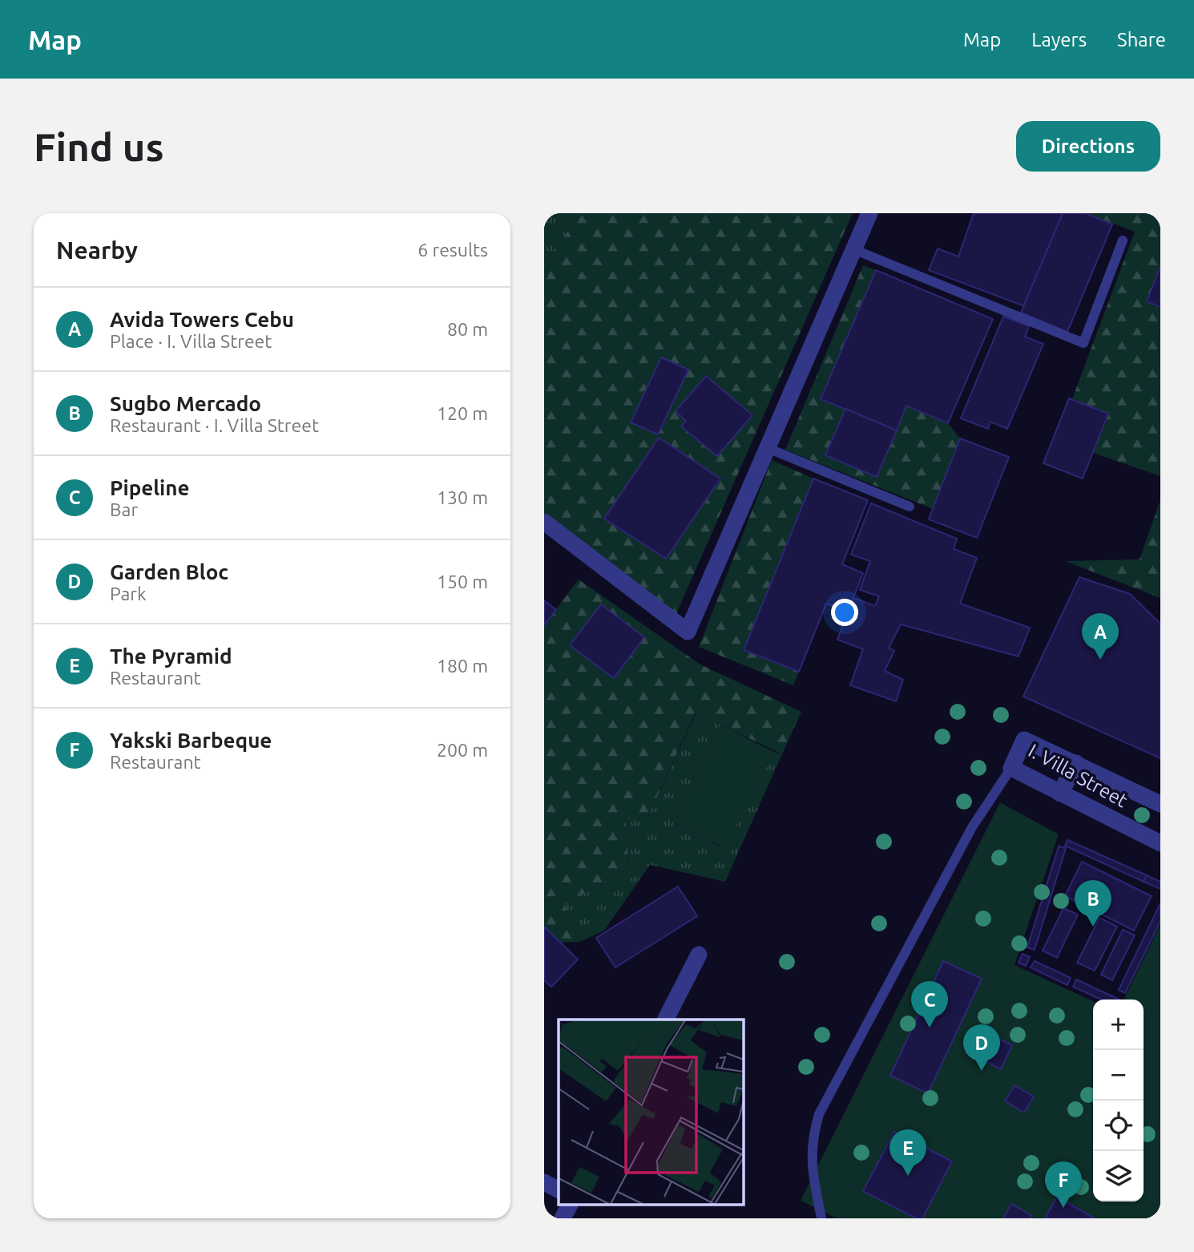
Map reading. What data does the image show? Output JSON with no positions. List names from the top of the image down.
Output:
{
  "streets": {
    "street": ["I. Villa Street"]
  },
  "page": {
    "header": "Map",
    "nav": ["Map", "Layers", "Share"],
    "buttons": "Directions",
    "title": "Find us",
    "heading": ["Nearby", "6 results"],
    "list": [
      {
        "mark": "A",
        "name": "Avida Towers Cebu",
        "note": "Place · I. Villa Street",
        "value": "80 m"
      },
      {
        "mark": "B",
        "name": "Sugbo Mercado",
        "note": "Restaurant · I. Villa Street",
        "value": "120 m"
      },
      {
        "mark": "C",
        "name": "Pipeline",
        "note": "Bar",
        "value": "130 m"
      },
      {
        "mark": "D",
        "name": "Garden Bloc",
        "note": "Park",
        "value": "150 m"
      },
      {
        "mark": "E",
        "name": "The Pyramid",
        "note": "Restaurant",
        "value": "180 m"
      },
      {
        "mark": "F",
        "name": "Yakski Barbeque",
        "note": "Restaurant",
        "value": "200 m"
      }
    ],
    "pins": [
      "A",
      "B",
      "C",
      "D",
      "E",
      "F"
    ],
    "map_buttons": ["+", "−"]
  }
}
